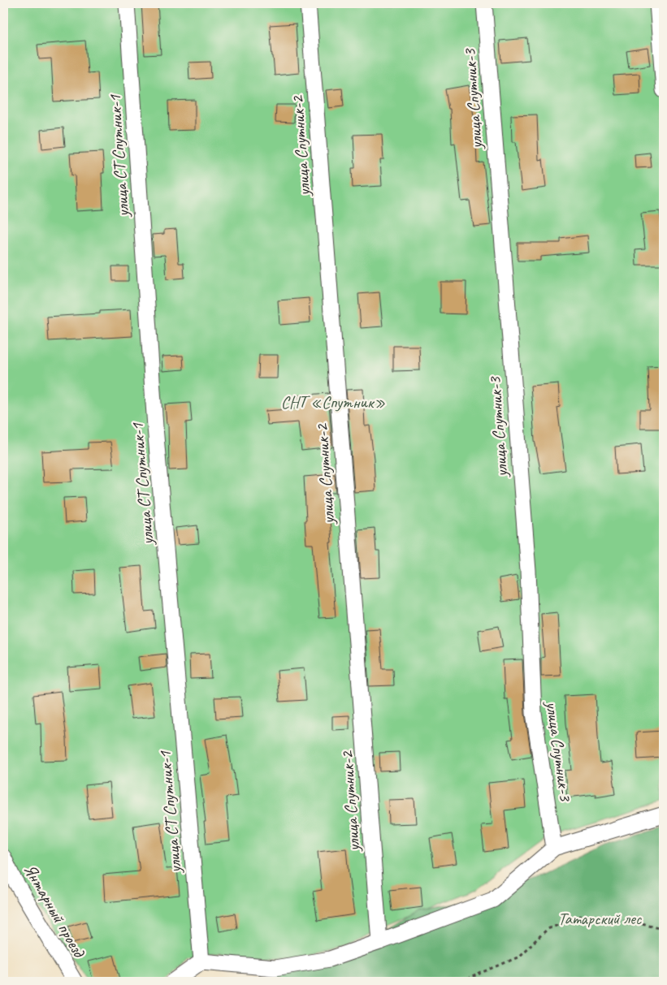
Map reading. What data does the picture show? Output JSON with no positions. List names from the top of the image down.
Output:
{
  "streets": {
    "street": [
      "улица Спутник-3",
      "улица Спутник-2",
      "улица СТ Спутник-1",
      "Янтарный проезд"
    ]
  },
  "parks": ["СНТ «Спутник»", "Татарский лес"]
}
